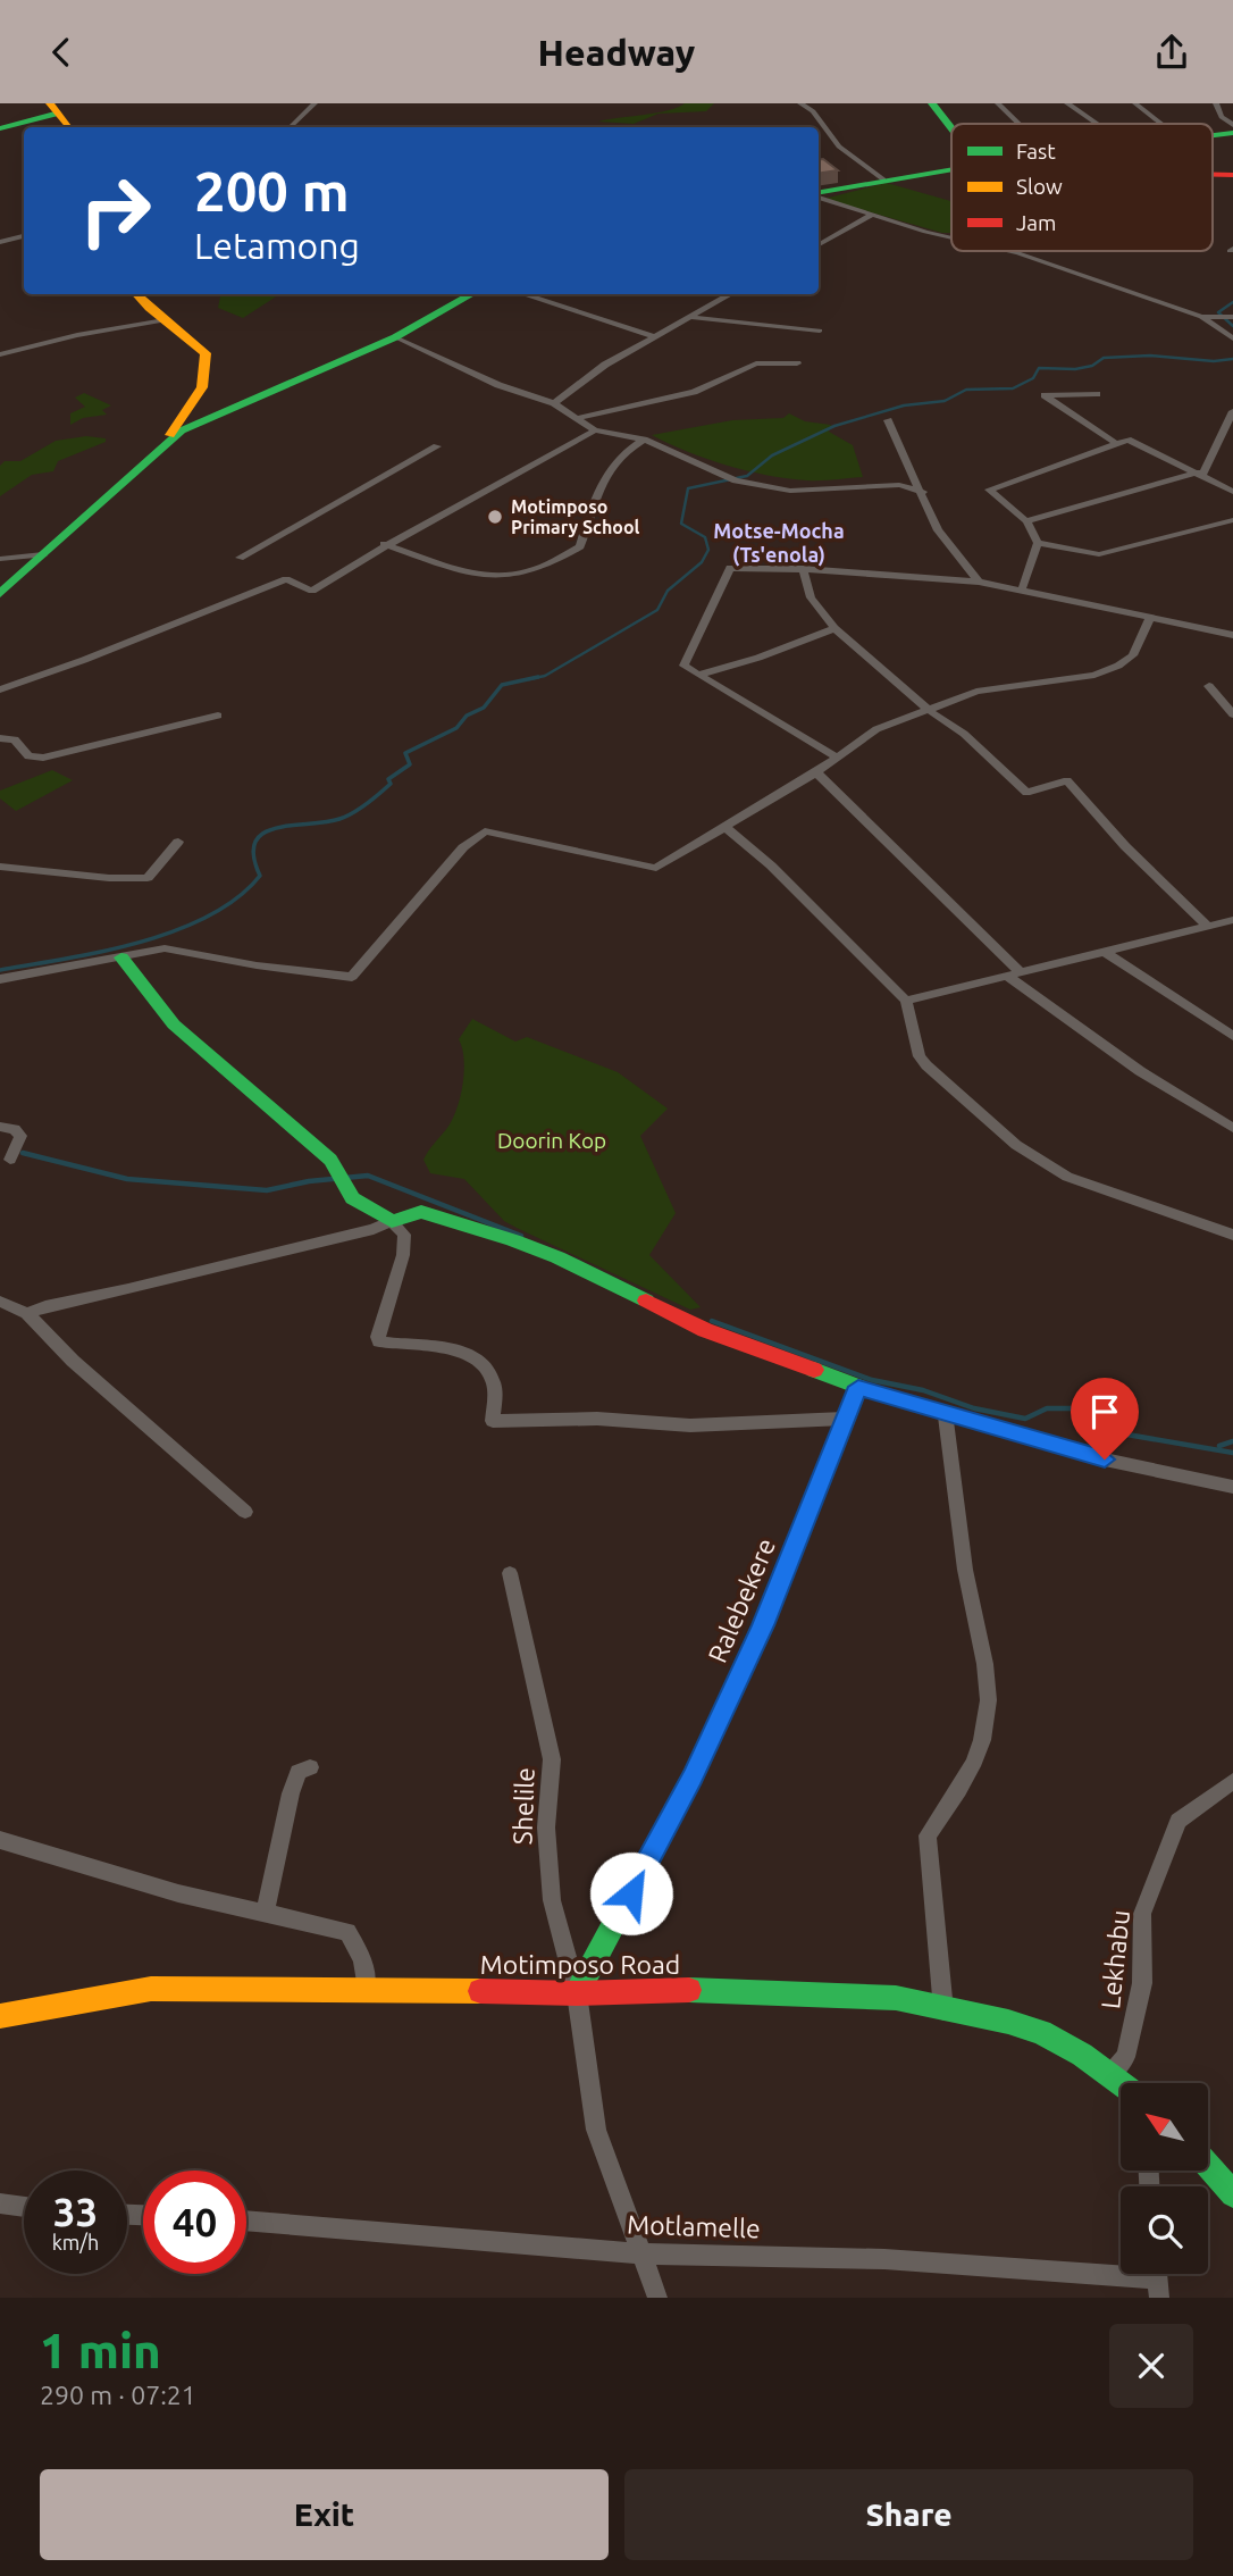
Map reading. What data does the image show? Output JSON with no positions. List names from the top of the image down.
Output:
{
  "streets": {
    "street": [
      "Ralebekere",
      "Shelile",
      "Lekhabu",
      "Motimposo Road",
      "Motlamelle"
    ]
  },
  "crossings": [
    ["Ralebekere", "Shelile"],
    ["Ralebekere", "Motimposo Road"],
    ["Shelile", "Motimposo Road"],
    ["Lekhabu", "Motimposo Road"]
  ],
  "districts": ["Motse-Mocha (Ts'enola)"],
  "parks": ["Doorin Kop"],
  "places": ["Motimposo Primary School"],
  "legend": ["Fast", "Slow", "Jam"],
  "north": "top left",
  "page": {
    "header": "Headway",
    "turn": ["200 m", "Letamong"],
    "speed": "33 km/h",
    "limit": "40",
    "heading": ["1 min", "290 m · 07:21"],
    "buttons": ["Exit", "Share"]
  }
}
